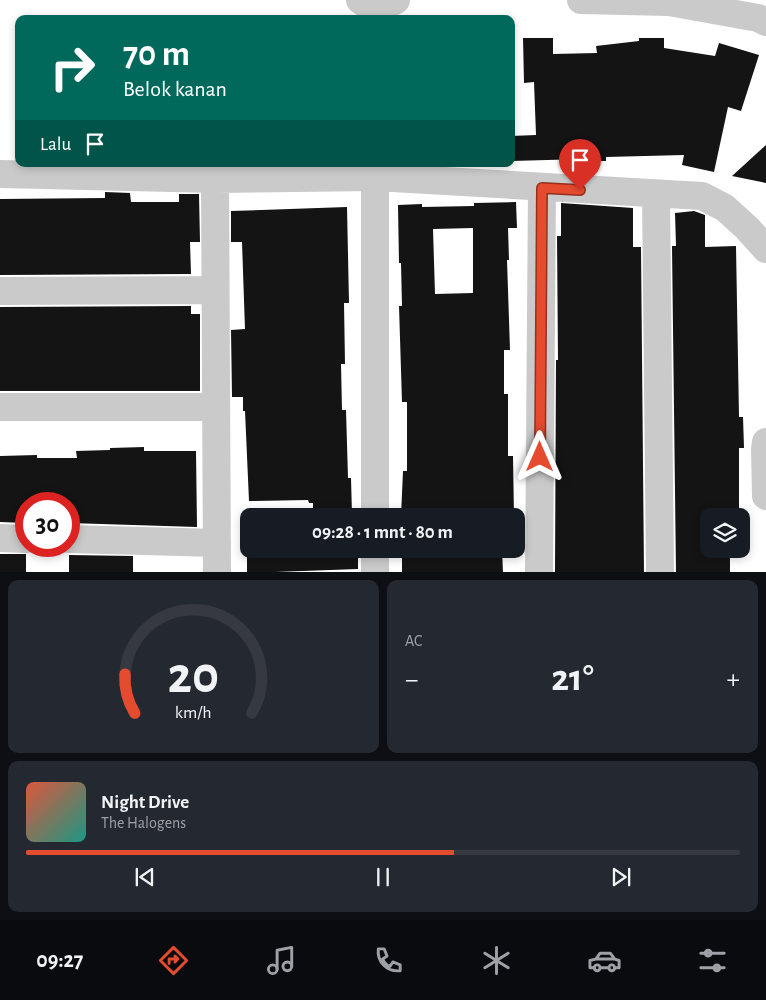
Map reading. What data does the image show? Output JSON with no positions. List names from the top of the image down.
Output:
{
  "page": {
    "turn": ["70 m", "Belok kanan"],
    "then": "Lalu",
    "limit": "30",
    "trip": "09:28 · 1 mnt · 80 m",
    "tile": "AC",
    "heat": ["−", "21°", "+"],
    "song": ["Night Drive", "The Halogens"],
    "tabs": "09:27",
    "gauge": ["20", "km/h"]
  }
}
